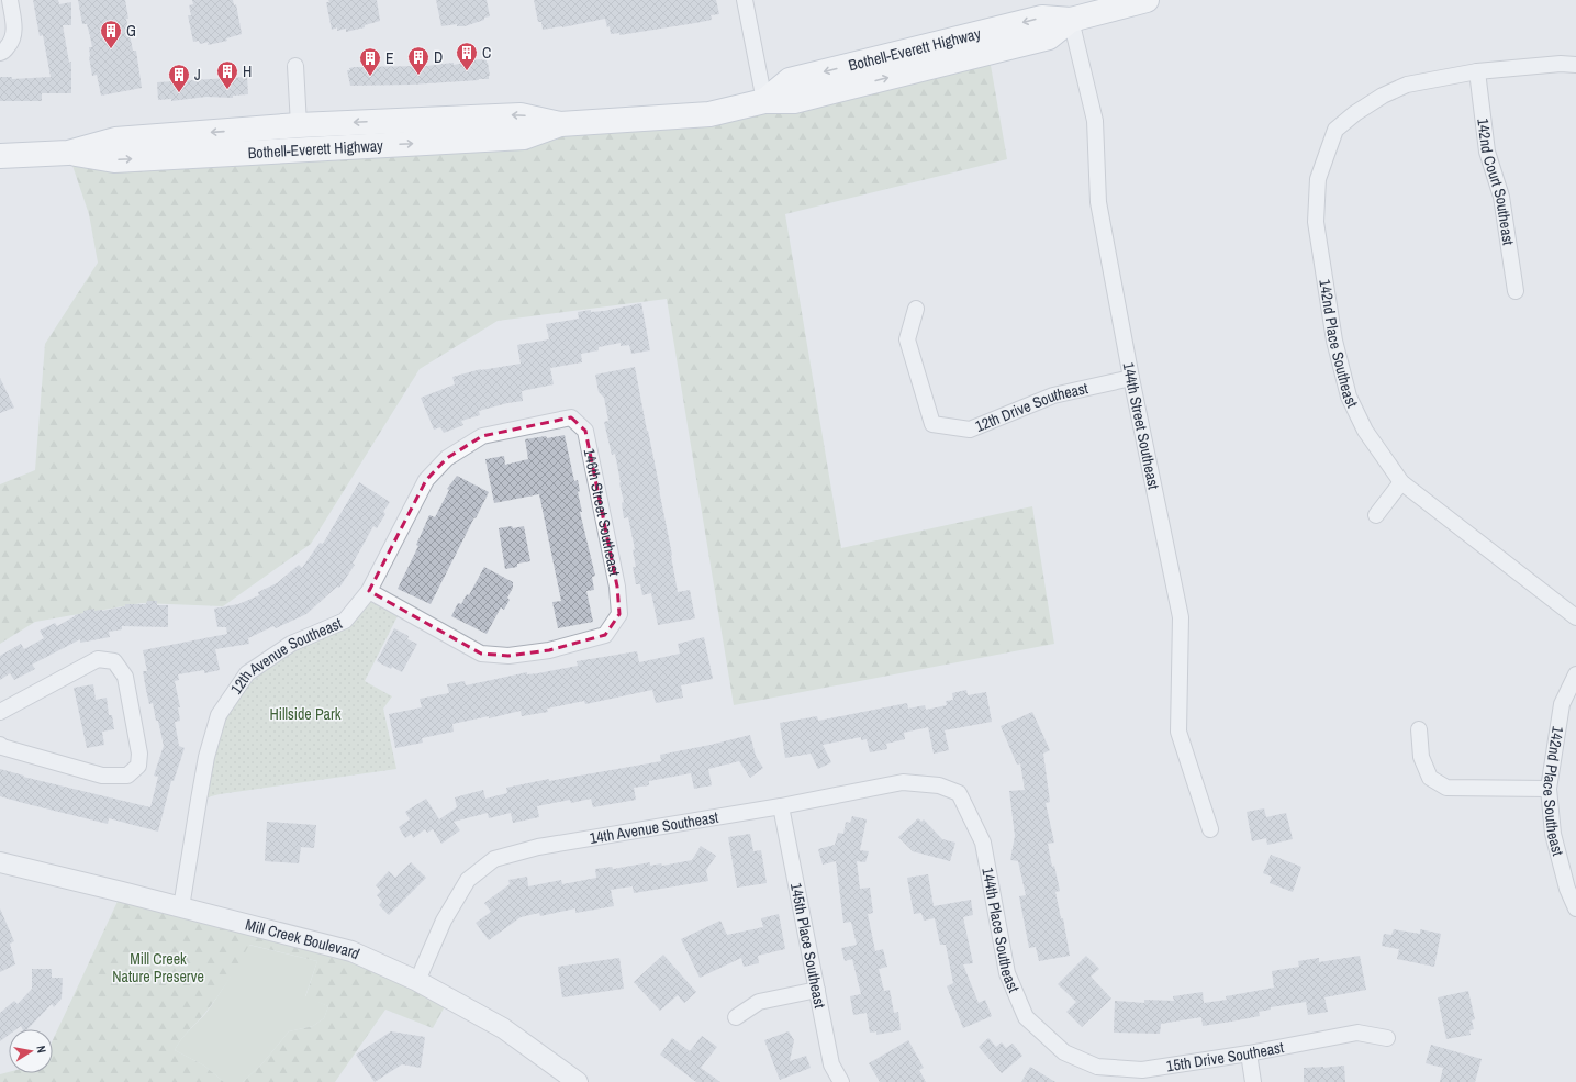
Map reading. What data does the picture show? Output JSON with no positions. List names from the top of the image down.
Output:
{
  "streets": {
    "main road": ["Bothell-Everett Highway"],
    "street": [
      "142nd Court Southeast",
      "142nd Place Southeast",
      "12th Drive Southeast",
      "144th Street Southeast",
      "146th Street Southeast",
      "12th Avenue Southeast",
      "14th Avenue Southeast",
      "144th Place Southeast",
      "Mill Creek Boulevard",
      "145th Place Southeast",
      "15th Drive Southeast"
    ]
  },
  "crossings": [
    ["Bothell-Everett Highway", "144th Street Southeast"],
    ["142nd Court Southeast", "142nd Place Southeast"],
    ["12th Drive Southeast", "144th Street Southeast"],
    ["146th Street Southeast", "12th Avenue Southeast"],
    ["12th Avenue Southeast", "Mill Creek Boulevard"],
    ["14th Avenue Southeast", "144th Place Southeast"],
    ["14th Avenue Southeast", "Mill Creek Boulevard"],
    ["14th Avenue Southeast", "145th Place Southeast"],
    ["144th Place Southeast", "15th Drive Southeast"]
  ],
  "parks": ["Hillside Park", "Mill Creek Nature Preserve"],
  "places": {
    "building": [
      "G",
      "C",
      "D",
      "E",
      "H",
      "J"
    ]
  },
  "north": "right"
}
